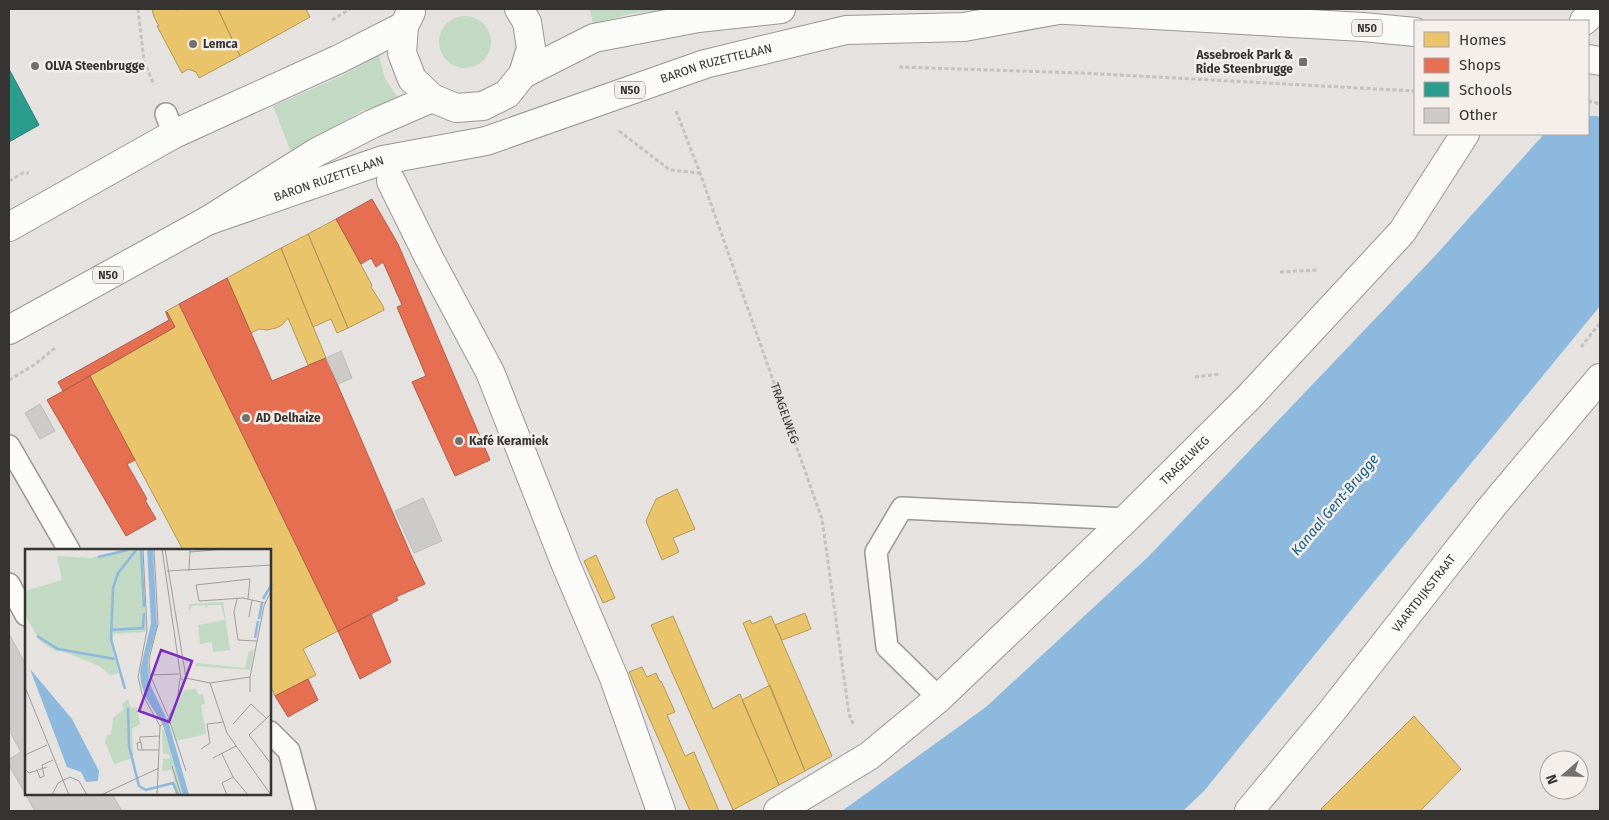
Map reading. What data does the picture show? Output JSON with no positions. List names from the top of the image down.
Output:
{
  "streets": {
    "main road": [
      "N50",
      "BARON RUZETTELAAN",
      "TRAGELWEG",
      "VAARTDIJKSTRAAT"
    ]
  },
  "water": ["Kanaal Gent-Brugge"],
  "places": {
    "other": [
      "Lemca",
      "OLVA Steenbrugge",
      "AD Delhaize",
      "Kafé Keramiek"
    ],
    "transit": ["Assebroek Park & Ride Steenbrugge"]
  },
  "legend": [
    "Homes",
    "Shops",
    "Schools",
    "Other"
  ],
  "north": "left"
}
